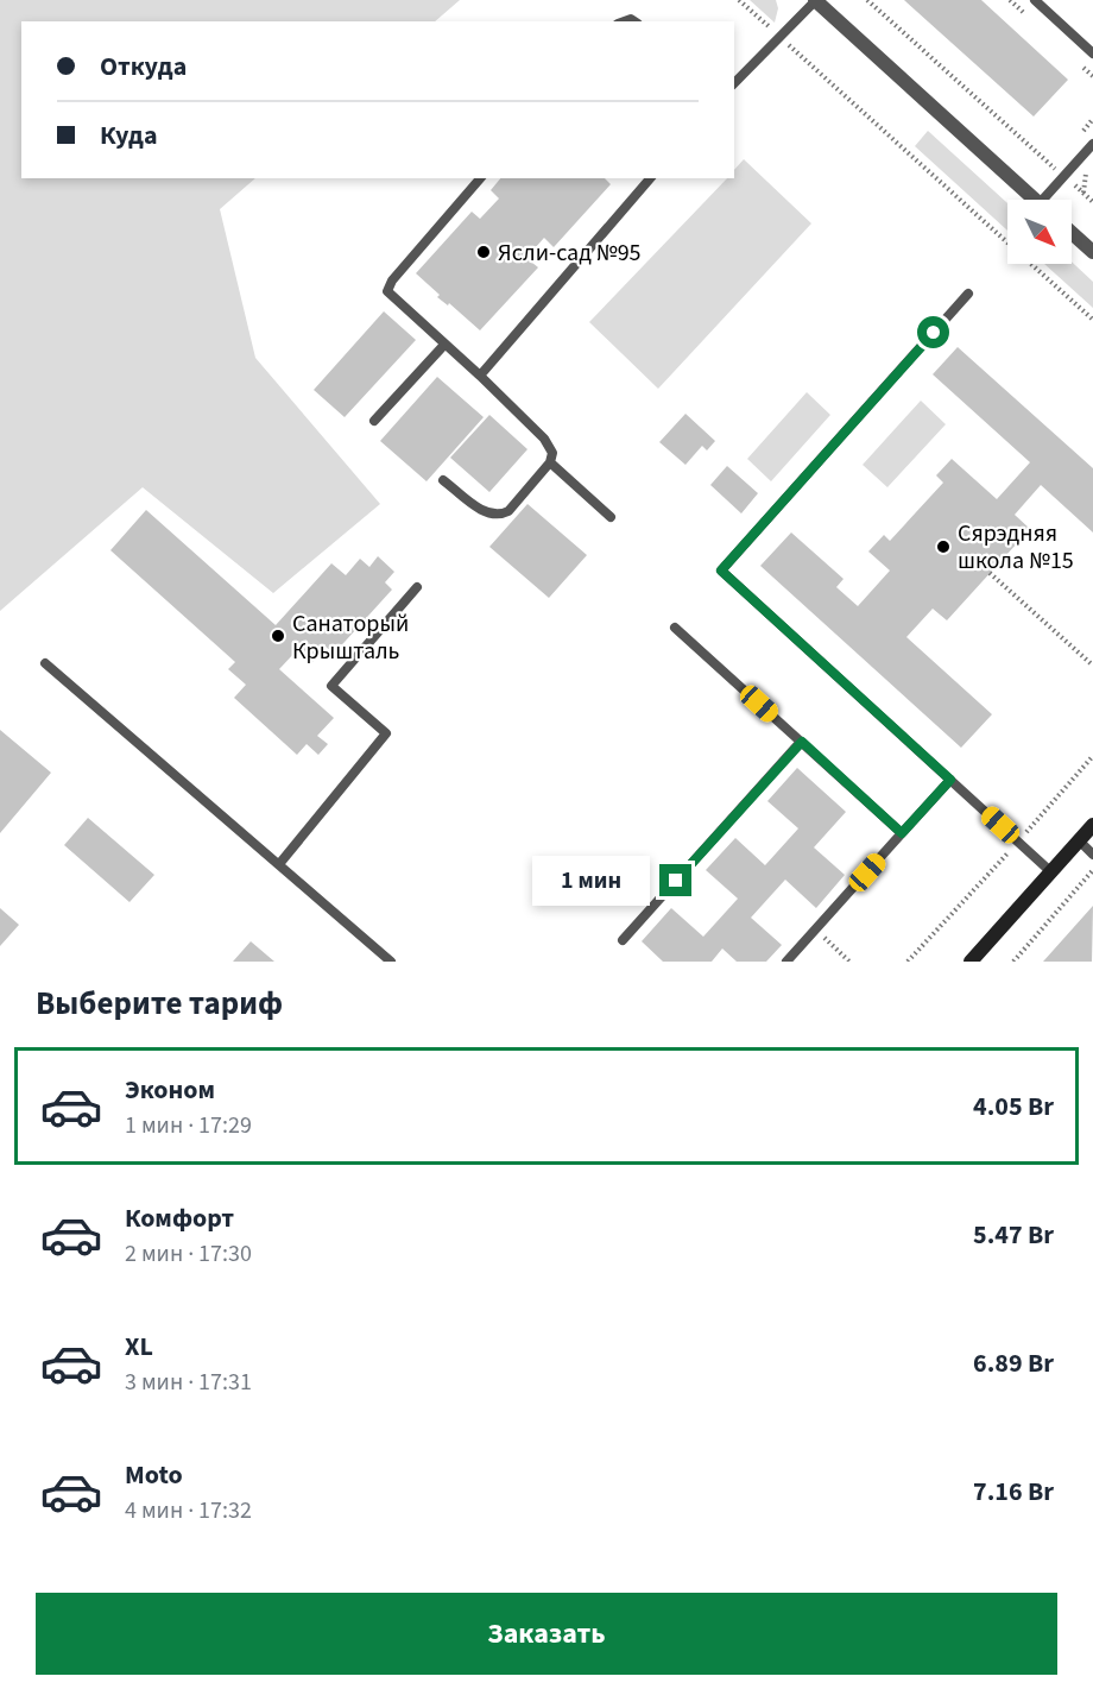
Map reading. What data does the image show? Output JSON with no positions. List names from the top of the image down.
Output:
{
  "places": ["Ясли-сад №95", "Сярэдняя школа №15", "Санаторый Крышталь"],
  "north": "bottom right",
  "page": {
    "banner": ["Откуда", "Куда"],
    "bubble": "1 мин",
    "heading": "Выберите тариф",
    "list": [
      {
        "name": "Эконом",
        "note": "1 мин · 17:29",
        "value": "4.05 Br"
      },
      {
        "name": "Комфорт",
        "note": "2 мин · 17:30",
        "value": "5.47 Br"
      },
      {
        "name": "XL",
        "note": "3 мин · 17:31",
        "value": "6.89 Br"
      },
      {
        "name": "Moto",
        "note": "4 мин · 17:32",
        "value": "7.16 Br"
      }
    ],
    "buttons": "Заказать"
  }
}
